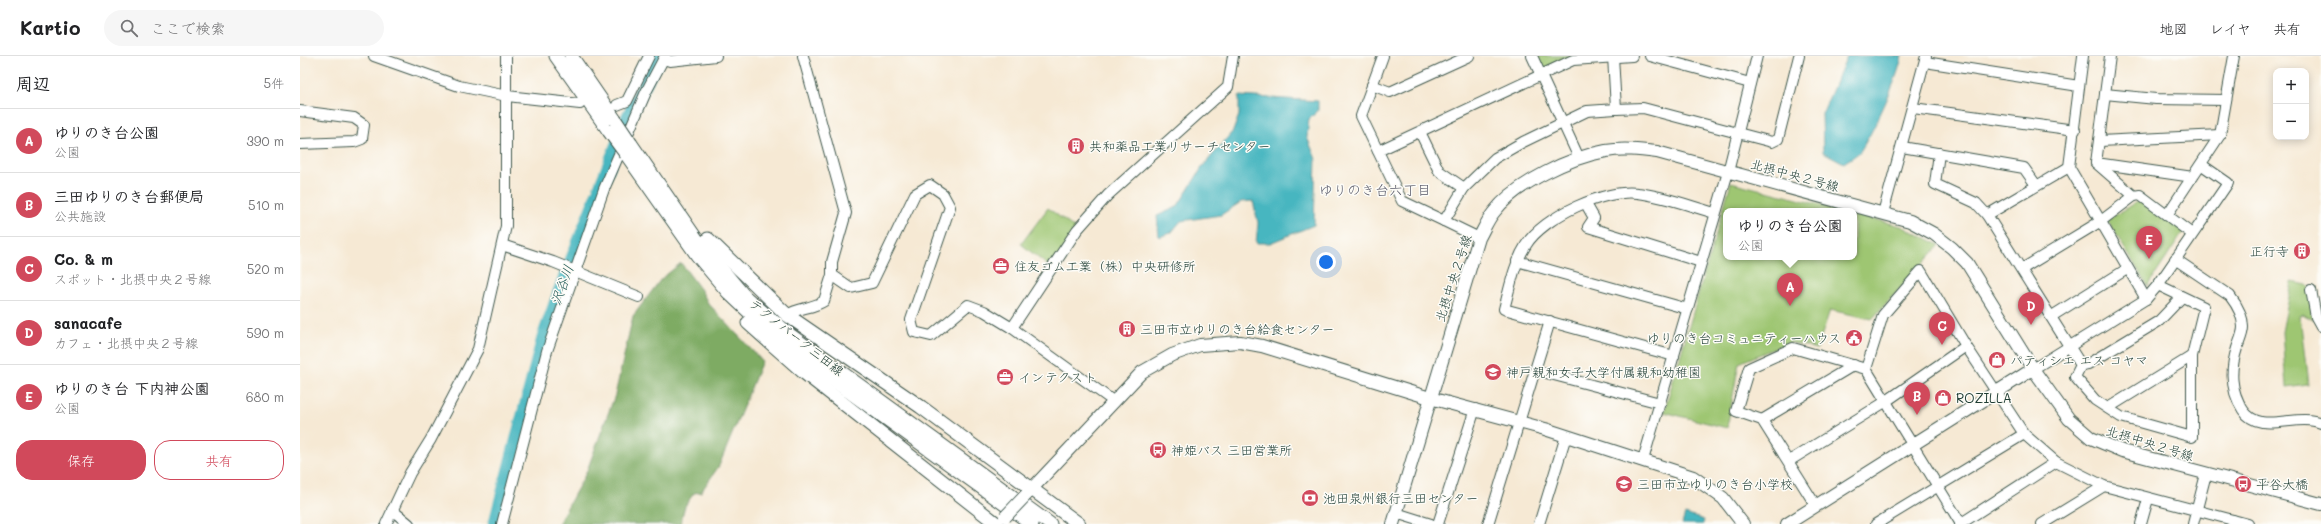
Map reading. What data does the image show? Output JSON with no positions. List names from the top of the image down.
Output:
{
  "streets": {
    "main road": ["テクノパーク三田線"],
    "street": ["北摂中央２号線"]
  },
  "districts": ["ゆりのき台六丁目"],
  "water": ["沢谷川"],
  "places": {
    "building": ["共和薬品工業リサーチセンター", "正行寺", "三田市立ゆりのき台給食センター"],
    "office": ["住友ゴム工業（株）中央研修所", "インテクスト"],
    "public building": ["ゆりのき台コミュニティーハウス"],
    "shop": ["パティシエ エス コヤマ", "ROZILLA"],
    "school or university": ["神戸親和女子大学付属親和幼稚園", "三田市立ゆりのき台小学校"],
    "bus stop": ["神姫バス 三田営業所", "平谷大橋"],
    "bank": ["池田泉州銀行三田センター"]
  },
  "page": {
    "header": "Kartio",
    "search": "ここで検索",
    "nav": ["地図", "レイヤ", "共有"],
    "heading": ["周辺", "5件"],
    "map_buttons": ["+", "−"],
    "list": [
      {
        "mark": "A",
        "name": "ゆりのき台公園",
        "note": "公園",
        "value": "390 m"
      },
      {
        "mark": "B",
        "name": "三田ゆりのき台郵便局",
        "note": "公共施設",
        "value": "510 m"
      },
      {
        "mark": "C",
        "name": "Co. & m",
        "note": "スポット · 北摂中央２号線",
        "value": "520 m"
      },
      {
        "mark": "D",
        "name": "sanacafe",
        "note": "カフェ · 北摂中央２号線",
        "value": "590 m"
      },
      {
        "mark": "E",
        "name": "ゆりのき台 下内神公園",
        "note": "公園",
        "value": "680 m"
      }
    ],
    "popup": ["ゆりのき台公園", "公園"],
    "pins": [
      "E",
      "A",
      "D",
      "C",
      "B"
    ],
    "buttons": ["保存", "共有"]
  }
}
